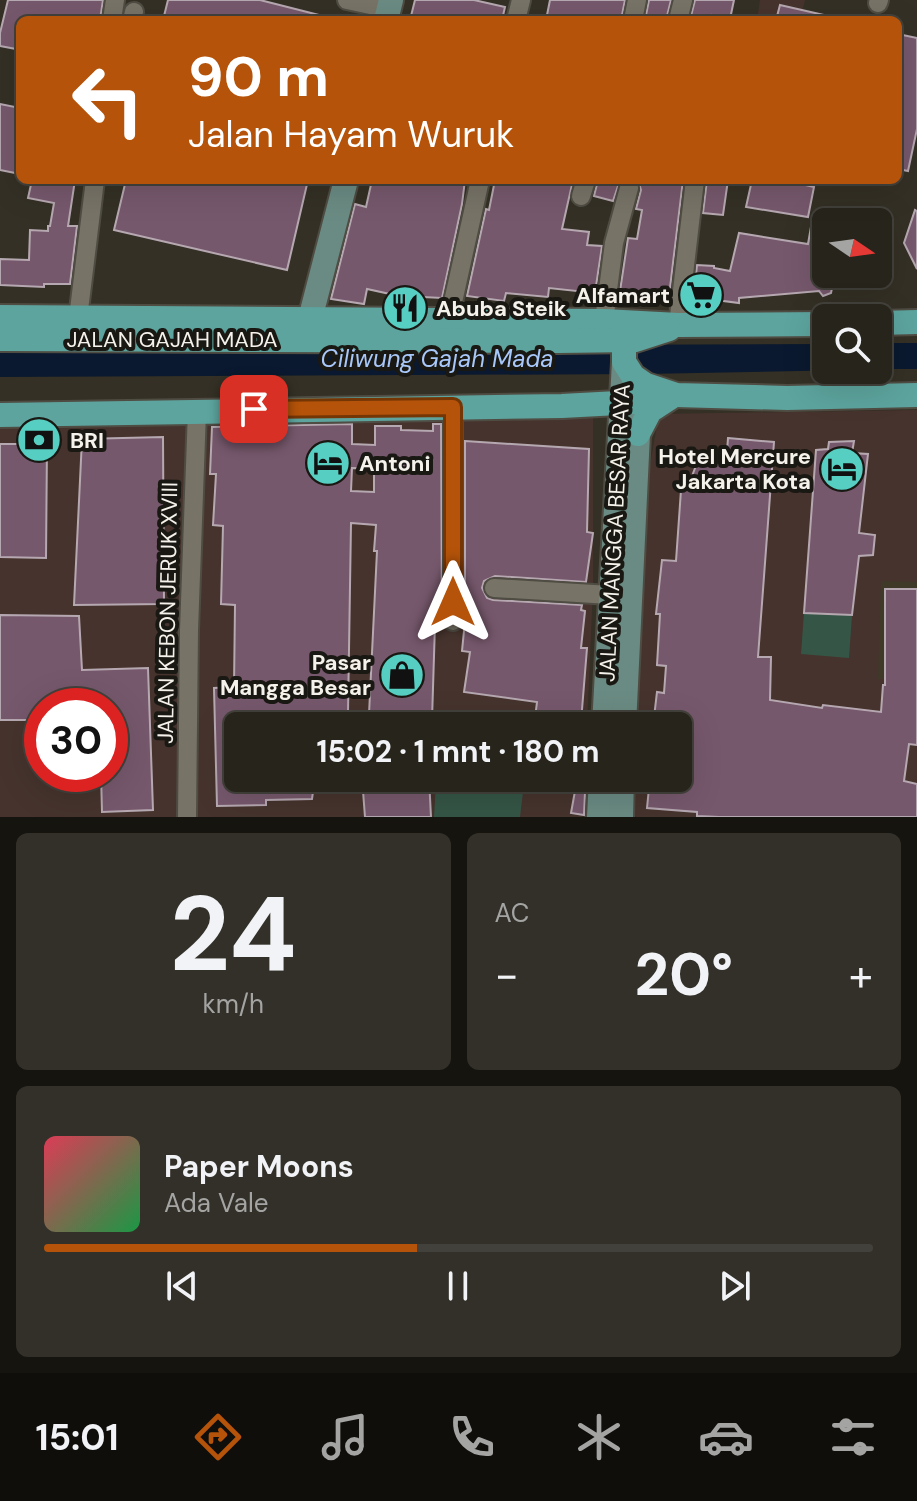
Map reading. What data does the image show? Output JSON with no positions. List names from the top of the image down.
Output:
{
  "streets": {
    "main road": ["JALAN GAJAH MADA", "JALAN MANGGA BESAR RAYA"],
    "street": ["JALAN KEBON JERUK XVIII"]
  },
  "crossings": [
    ["JALAN GAJAH MADA", "JALAN MANGGA BESAR RAYA"]
  ],
  "water": ["Ciliwung Gajah Mada"],
  "places": {
    "supermarket": ["Alfamart"],
    "restaurant": ["Abuba Steik"],
    "bank": ["BRI"],
    "hotel": ["Antoni", "Hotel Mercure Jakarta Kota"],
    "shop": ["Pasar Mangga Besar"]
  },
  "north": "right",
  "page": {
    "turn": ["90 m", "Jalan Hayam Wuruk"],
    "limit": "30",
    "trip": "15:02 · 1 mnt · 180 m",
    "tile": [
      ["24", "km/h"],
      "AC"
    ],
    "heat": ["−", "20°", "+"],
    "song": ["Paper Moons", "Ada Vale"],
    "tabs": "15:01"
  }
}
